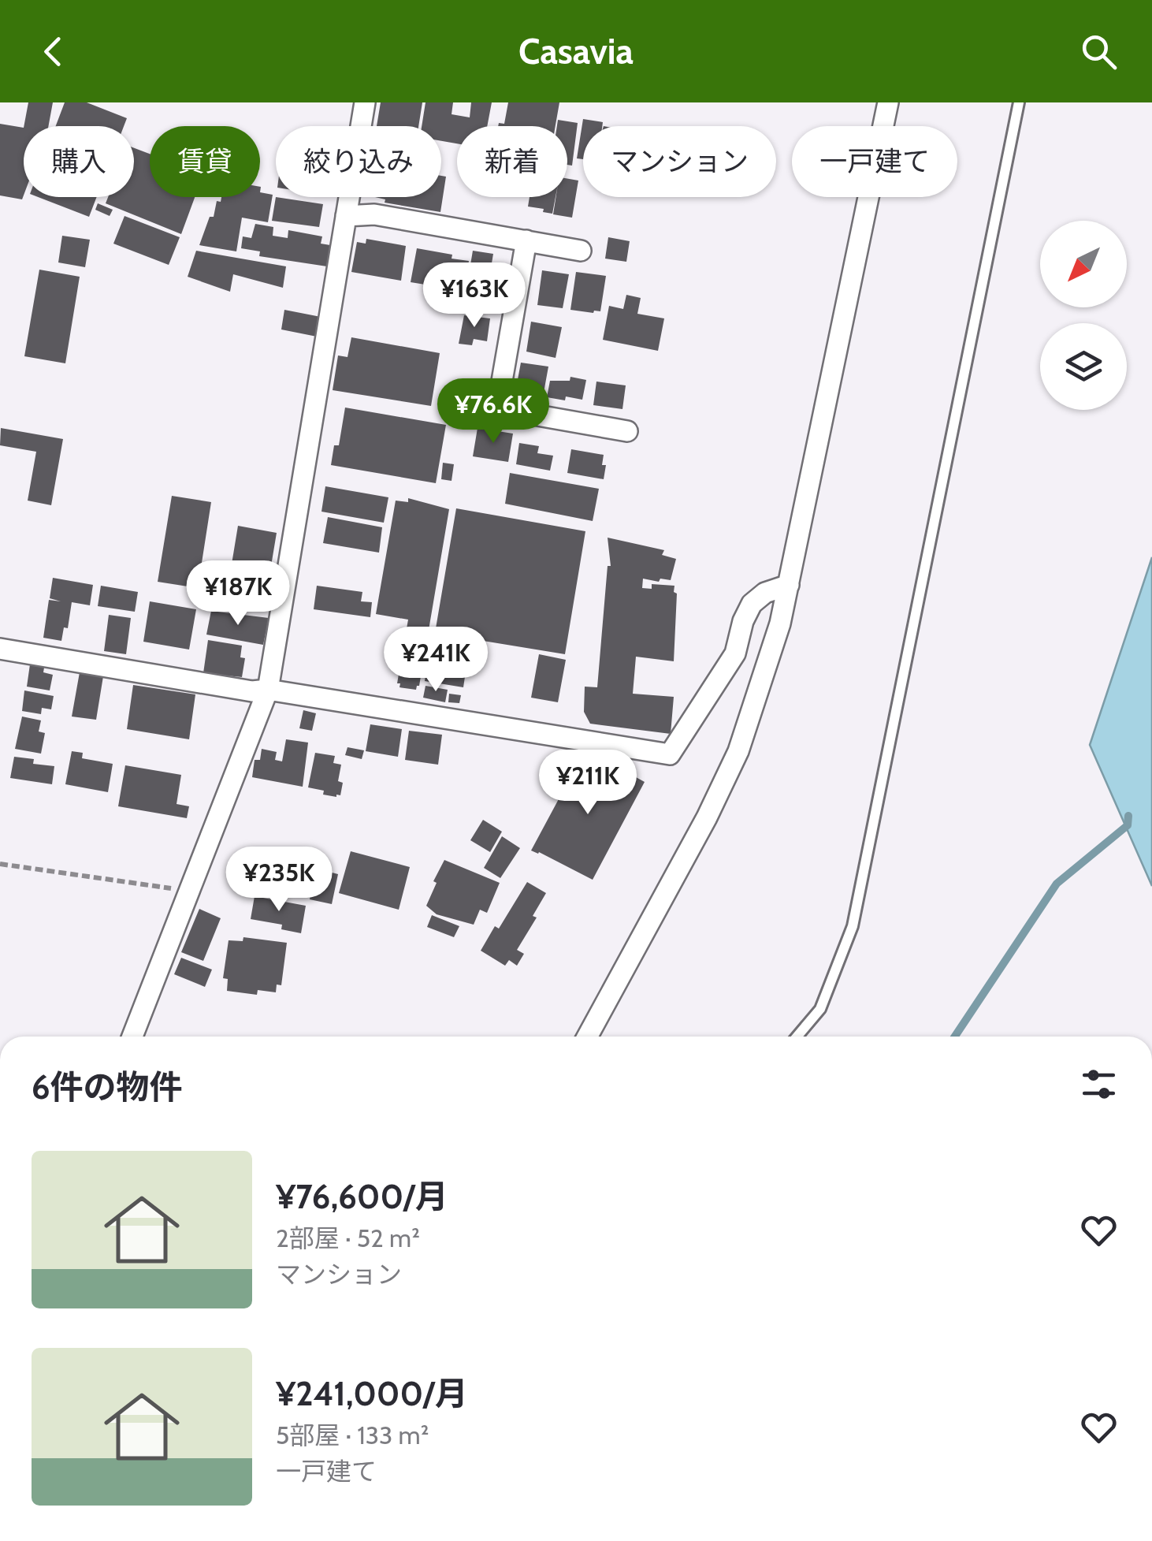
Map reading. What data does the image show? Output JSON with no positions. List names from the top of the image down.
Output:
{
  "north": "bottom left",
  "page": {
    "header": "Casavia",
    "chip": [
      "購入",
      "賃貸",
      "絞り込み",
      "新着",
      "マンション",
      "一戸建て"
    ],
    "price": [
      "¥163K",
      "¥76.6K",
      "¥187K",
      "¥241K",
      "¥211K",
      "¥235K"
    ],
    "heading": "6件の物件",
    "list": [
      {
        "name": "¥76,600/月",
        "note": "2部屋 · 52 m² · マンション"
      },
      {
        "name": "¥241,000/月",
        "note": "5部屋 · 133 m² · 一戸建て"
      }
    ]
  }
}
